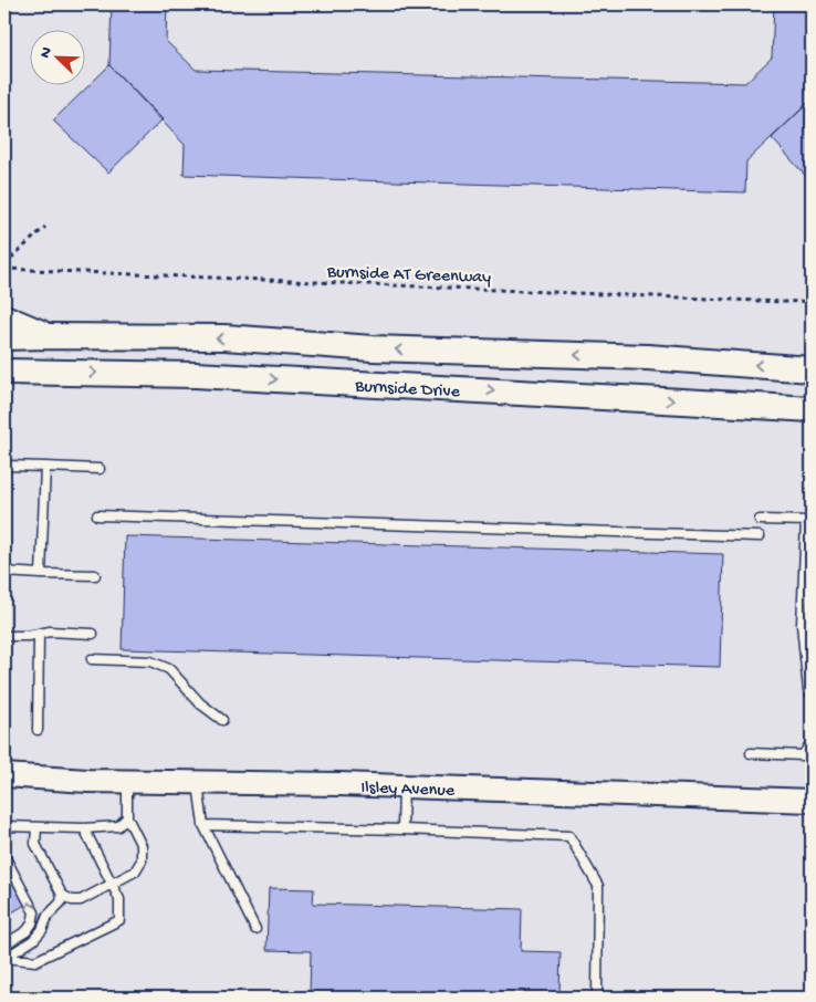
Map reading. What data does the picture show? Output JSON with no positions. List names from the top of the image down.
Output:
{
  "streets": {
    "main road": ["Burnside Drive"],
    "street": ["Ilsley Avenue"],
    "path": ["Burnside AT Greenway"]
  },
  "north": "top left"
}
